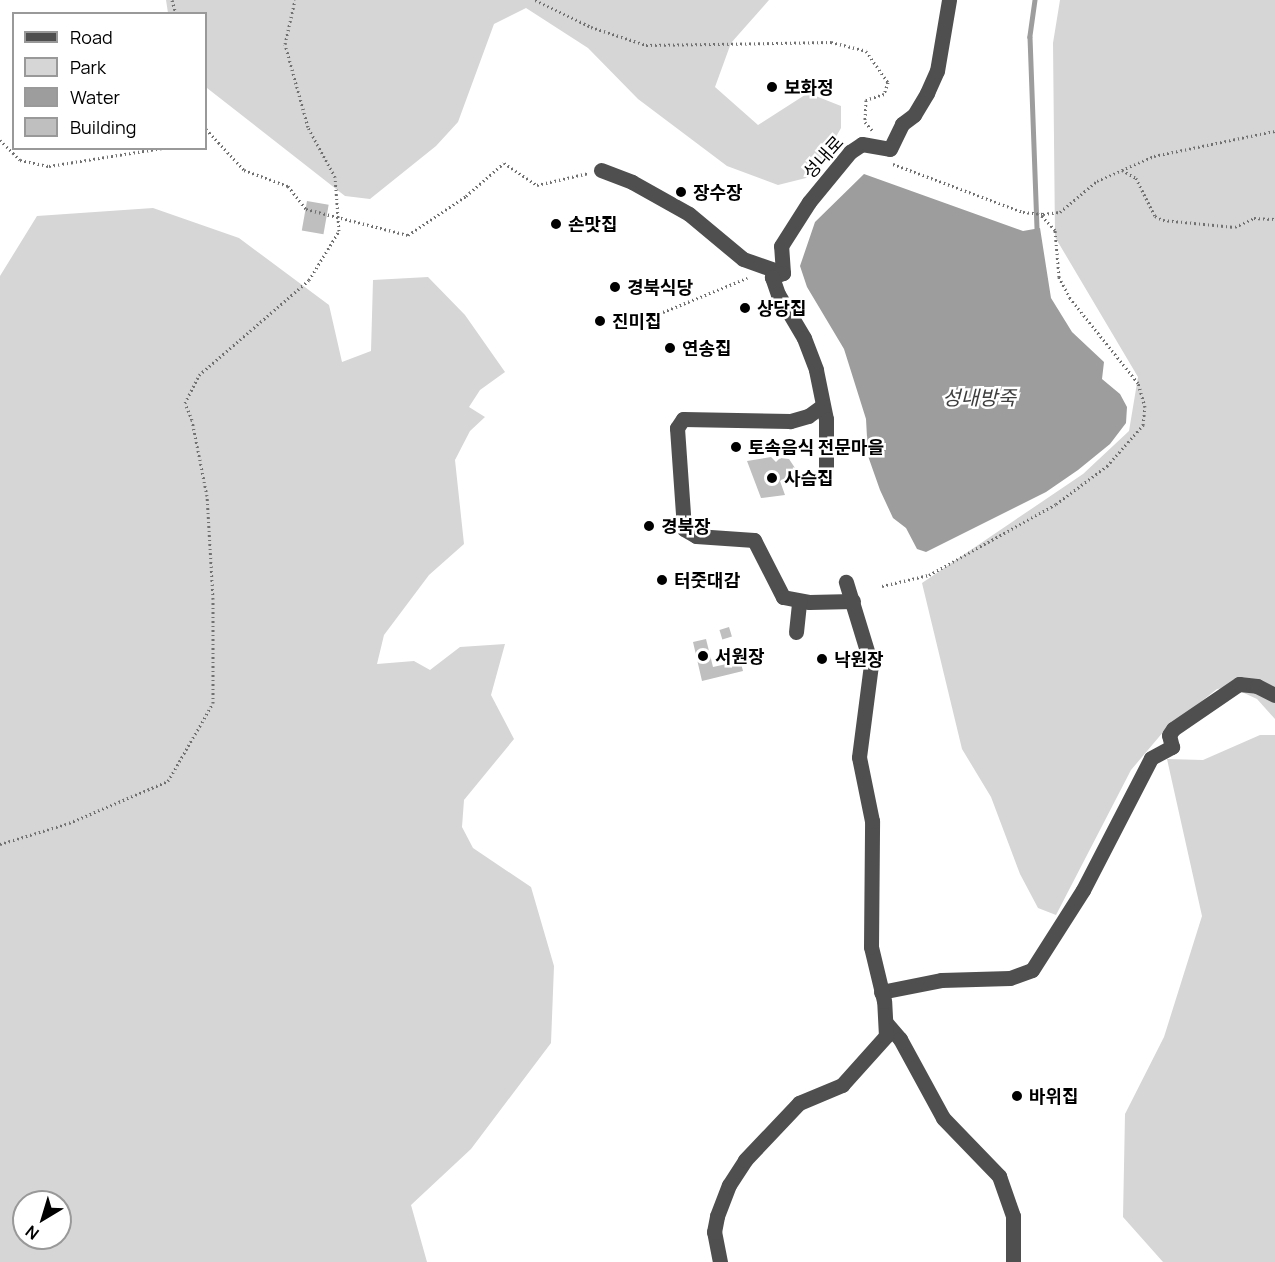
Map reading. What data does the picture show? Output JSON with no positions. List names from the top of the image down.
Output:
{
  "streets": {
    "street": ["성내로"]
  },
  "water": ["성내방죽"],
  "places": [
    "보화정",
    "장수장",
    "손맛집",
    "경북식당",
    "상당집",
    "진미집",
    "연송집",
    "토속음식 전문마을",
    "사슴집",
    "경북장",
    "터줏대감",
    "서원장",
    "낙원장",
    "바위집"
  ],
  "legend": [
    "Road",
    "Park",
    "Water",
    "Building"
  ],
  "north": "bottom left"
}
